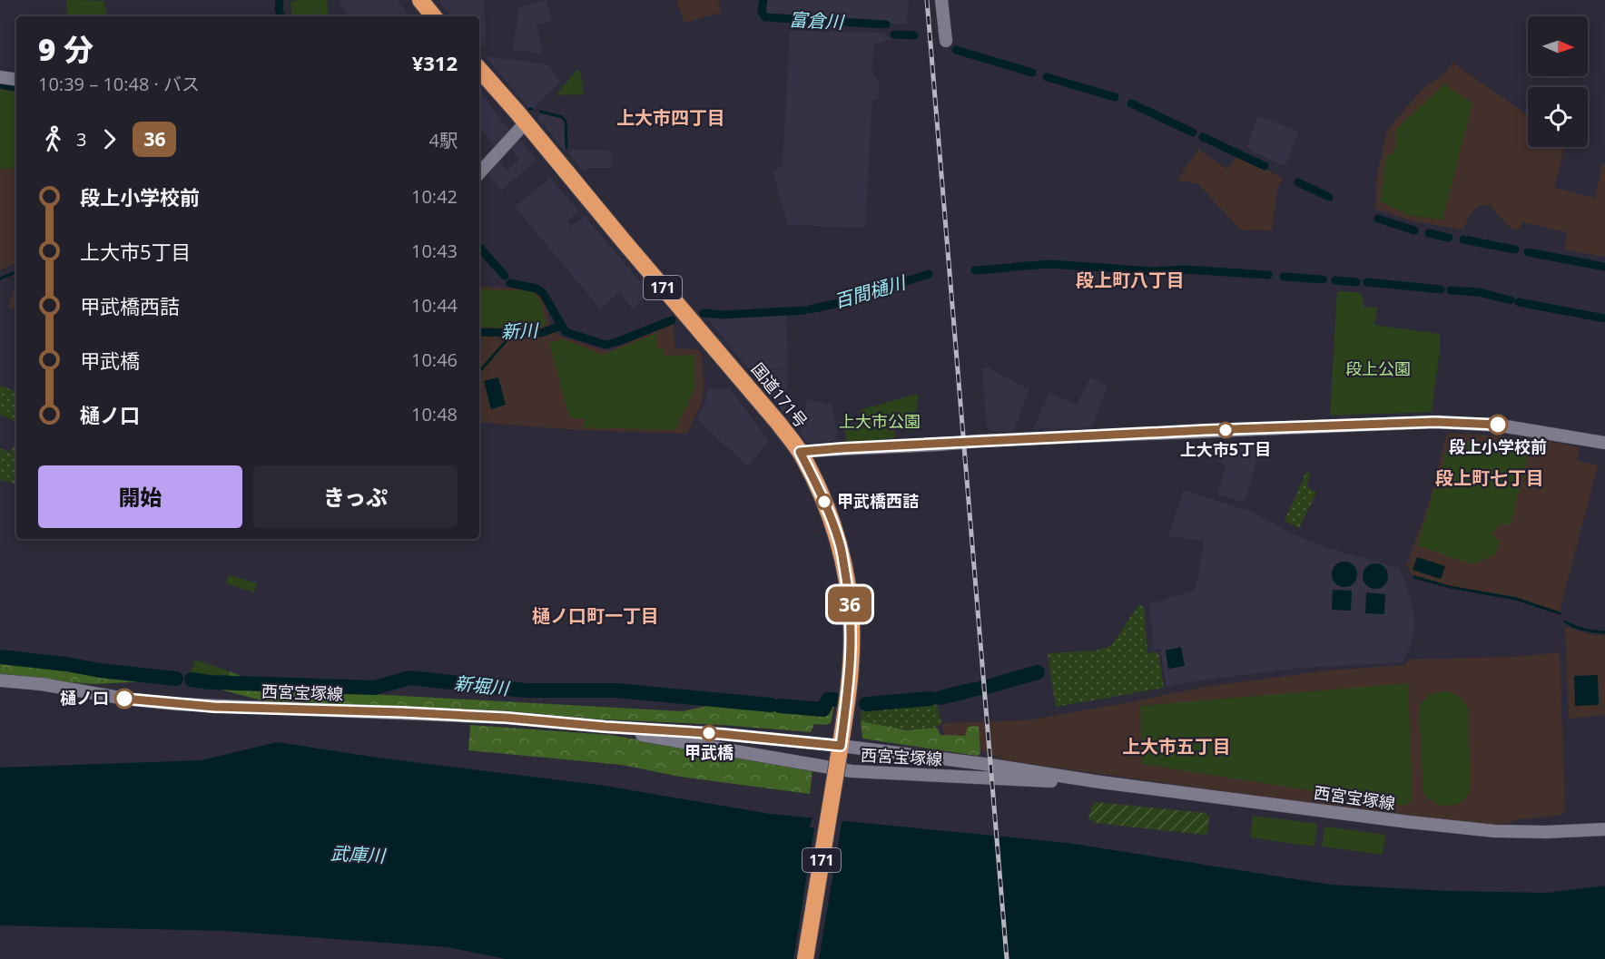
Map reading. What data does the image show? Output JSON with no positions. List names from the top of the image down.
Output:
{
  "streets": {
    "highway": ["171", "国道171号"],
    "main road": ["西宮宝塚線"]
  },
  "crossings": [
    ["国道171号", "西宮宝塚線"]
  ],
  "districts": [
    "上大市四丁目",
    "段上町八丁目",
    "段上町七丁目",
    "樋ノ口町一丁目",
    "上大市五丁目"
  ],
  "water": [
    "富倉川",
    "百間樋川",
    "新川",
    "新堀川",
    "武庫川"
  ],
  "parks": ["段上公園", "上大市公園"],
  "places": [
    "段上小学校前",
    "上大市5丁目",
    "甲武橋西詰",
    "樋ノ口",
    "甲武橋"
  ],
  "lines": ["bus line 36"],
  "north": "right",
  "page": {
    "on_map": "36",
    "heading": ["9 分", "10:39 – 10:48 · バス", "¥312"],
    "legs": ["3", "36", "4駅"],
    "list": [
      {
        "name": "段上小学校前",
        "value": "10:42"
      },
      {
        "name": "上大市5丁目",
        "value": "10:43"
      },
      {
        "name": "甲武橋西詰",
        "value": "10:44"
      },
      {
        "name": "甲武橋",
        "value": "10:46"
      },
      {
        "name": "樋ノ口",
        "value": "10:48"
      }
    ],
    "buttons": ["開始", "きっぷ"]
  }
}
